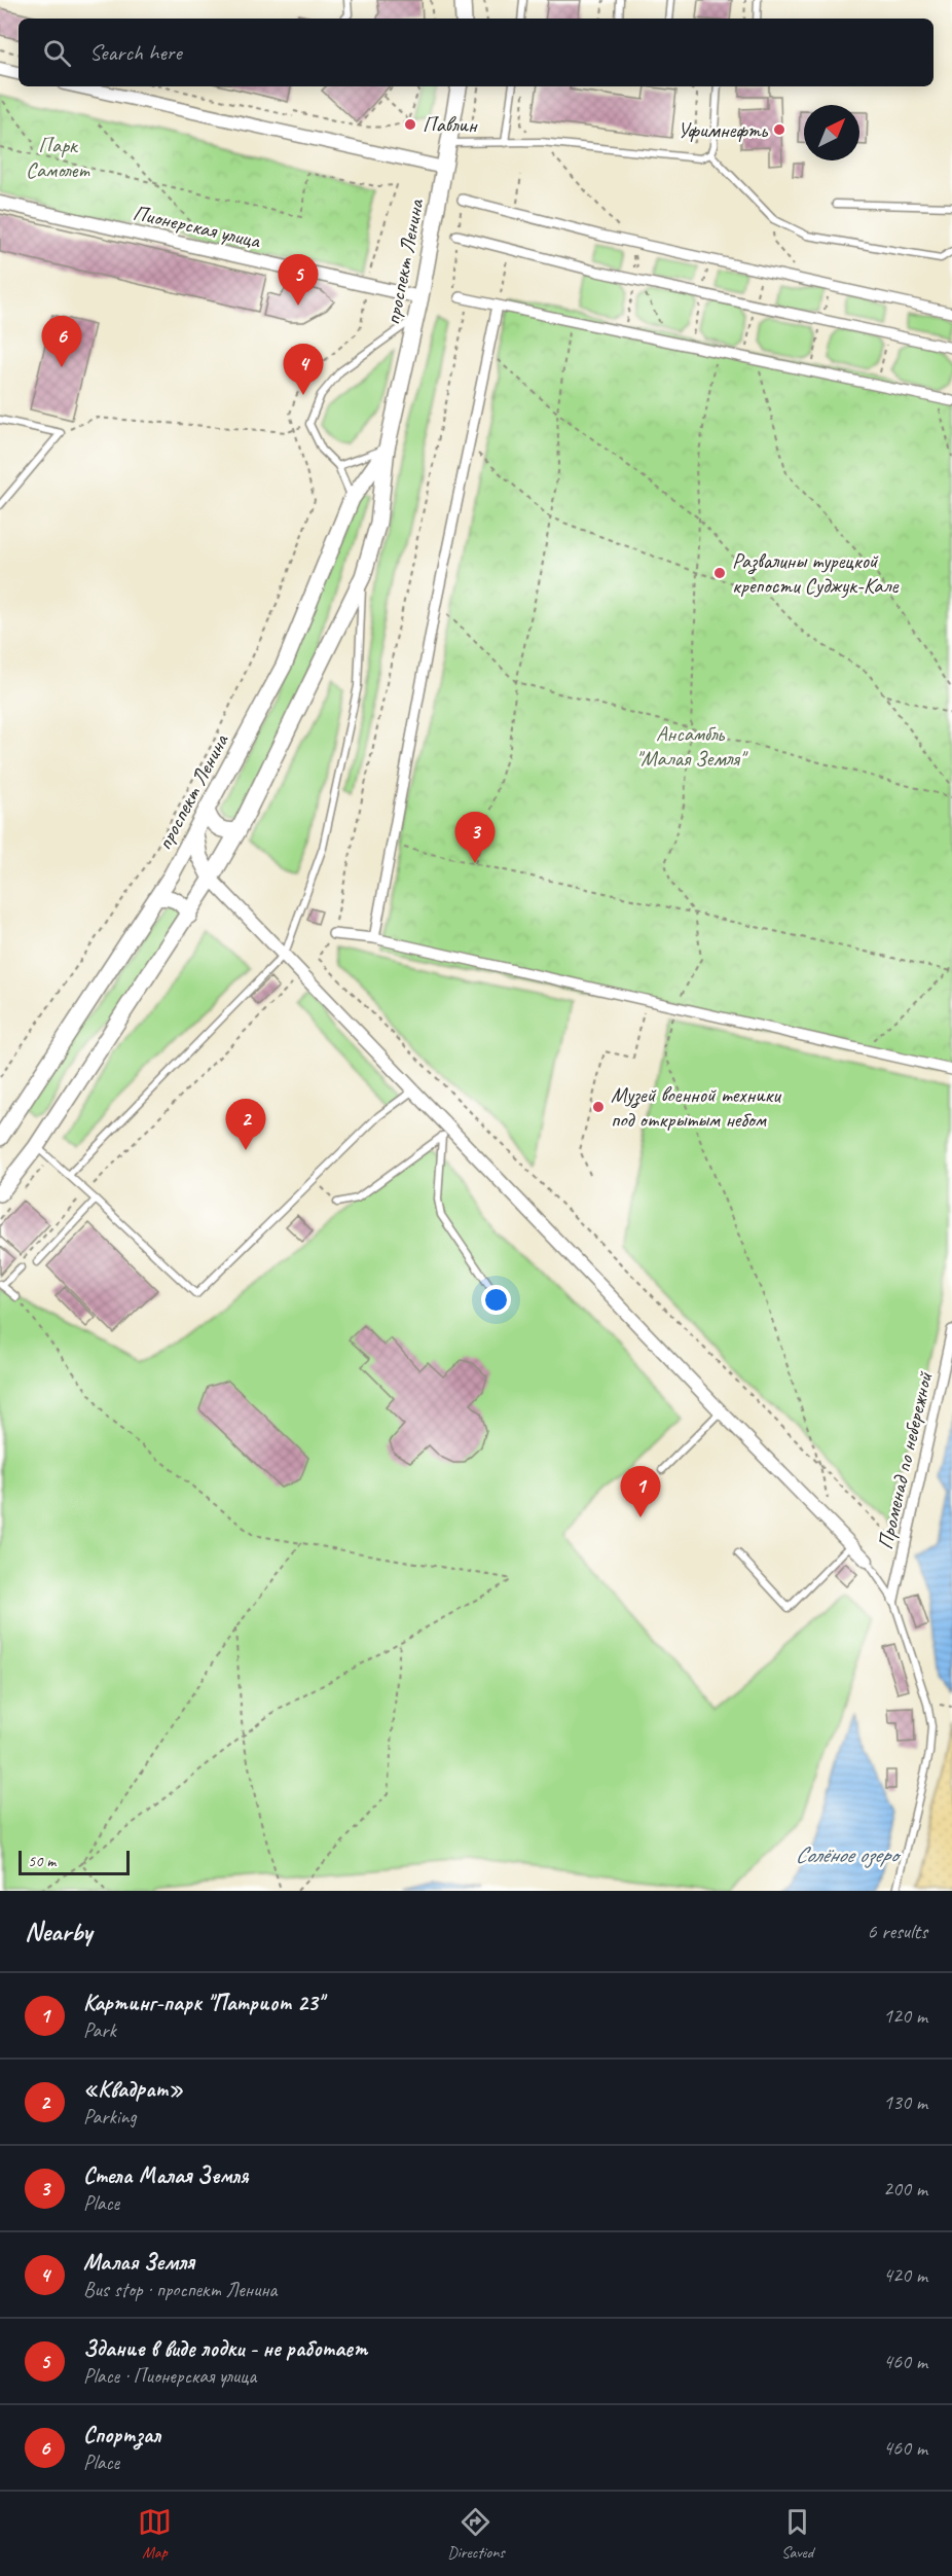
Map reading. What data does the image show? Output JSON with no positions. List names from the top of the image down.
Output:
{
  "streets": {
    "street": ["Пионерская улица", "проспект Ленина", "Променад по небережной"]
  },
  "crossings": [
    ["Пионерская улица", "проспект Ленина"]
  ],
  "water": ["Солёное озеро"],
  "parks": ["Парк Самолет", "Ансамбль \"Малая Земля\""],
  "places": [
    "Павлин",
    "Уфимнефть",
    "Развалины турецкой крепости Суджук-Кале",
    "Музей военной техники под открытым небом"
  ],
  "scale_bar": "50 m",
  "north": "top right",
  "page": {
    "search": "Search here",
    "pins": [
      "5",
      "6",
      "4",
      "3",
      "2",
      "1"
    ],
    "scale": "50 m",
    "heading": ["Nearby", "6 results"],
    "list": [
      {
        "mark": "1",
        "name": "Картинг-парк \"Патриот 23\"",
        "note": "Park",
        "value": "120 m"
      },
      {
        "mark": "2",
        "name": "«Квадрат»",
        "note": "Parking",
        "value": "130 m"
      },
      {
        "mark": "3",
        "name": "Стела Малая Земля",
        "note": "Place",
        "value": "200 m"
      },
      {
        "mark": "4",
        "name": "Малая Земля",
        "note": "Bus stop · проспект Ленина",
        "value": "420 m"
      },
      {
        "mark": "5",
        "name": "Здание в виде лодки - не работает",
        "note": "Place · Пионерская улица",
        "value": "460 m"
      },
      {
        "mark": "6",
        "name": "Спортзал",
        "note": "Place",
        "value": "460 m"
      }
    ],
    "nav": ["Map", "Directions", "Saved"]
  }
}
